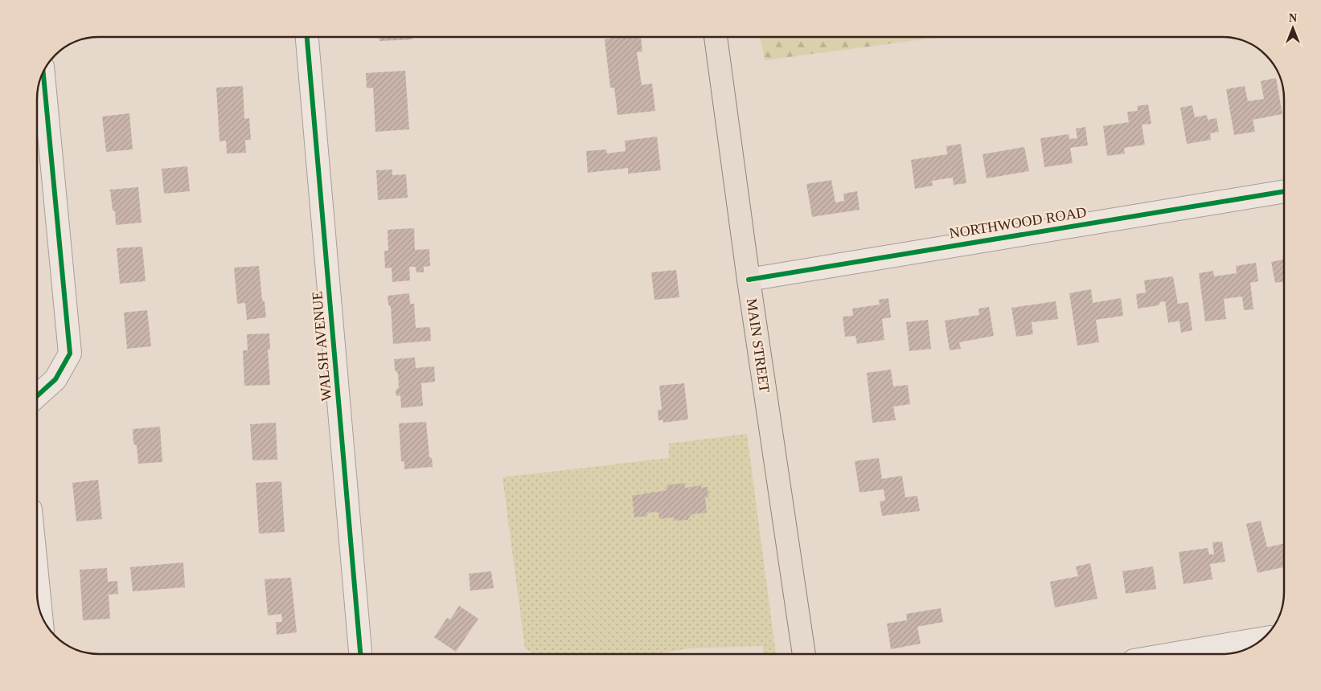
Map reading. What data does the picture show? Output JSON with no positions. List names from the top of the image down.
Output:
{
  "streets": {
    "main road": ["MAIN STREET"],
    "street": ["NORTHWOOD ROAD", "WALSH AVENUE"]
  },
  "crossings": [
    ["NORTHWOOD ROAD", "MAIN STREET"]
  ],
  "north": "top"
}
